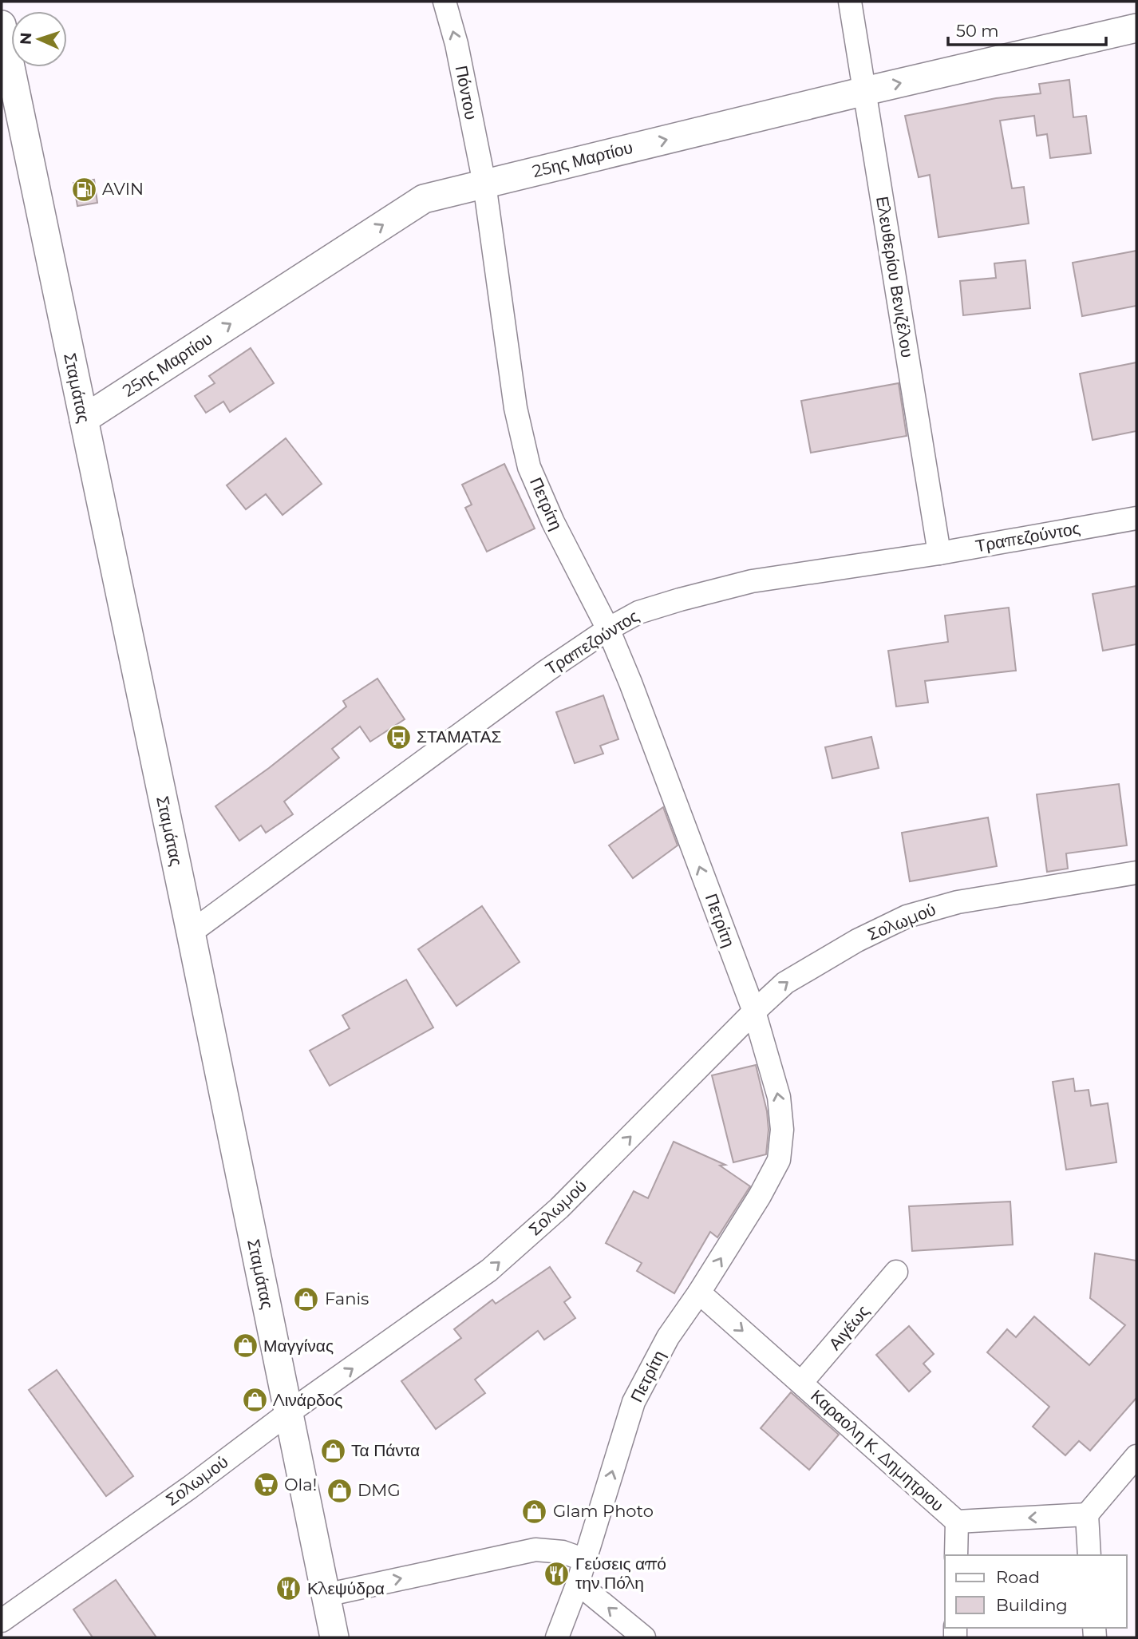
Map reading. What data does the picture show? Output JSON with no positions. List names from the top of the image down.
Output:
{
  "streets": {
    "street": [
      "Πόντου",
      "25ης Μαρτίου",
      "Ελευθερίου Βενιζέλου",
      "Σταμάτας",
      "Πετρίτη",
      "Τραπεζούντος",
      "Σολωμού",
      "Αιγέως",
      "Καραολη Κ. Δημητριου"
    ]
  },
  "crossings": [
    ["Πόντου", "25ης Μαρτίου"],
    ["Πόντου", "Πετρίτη"],
    ["25ης Μαρτίου", "Ελευθερίου Βενιζέλου"],
    ["25ης Μαρτίου", "Σταμάτας"],
    ["25ης Μαρτίου", "Πετρίτη"],
    ["Ελευθερίου Βενιζέλου", "Τραπεζούντος"],
    ["Σταμάτας", "Τραπεζούντος"],
    ["Σταμάτας", "Σολωμού"],
    ["Πετρίτη", "Τραπεζούντος"],
    ["Πετρίτη", "Σολωμού"],
    ["Πετρίτη", "Καραολη Κ. Δημητριου"],
    ["Αιγέως", "Καραολη Κ. Δημητριου"]
  ],
  "one_way": [
    "Πόντου",
    "25ης Μαρτίου",
    "Πετρίτη",
    "Σολωμού"
  ],
  "places": {
    "fuel station": ["AVIN"],
    "bus stop": ["ΣΤΑΜΑΤΑΣ"],
    "shop": [
      "Fanis",
      "Μαγγίνας",
      "Λινάρδος",
      "Τα Πάντα",
      "DMG",
      "Glam Photo"
    ],
    "supermarket": ["Ola!"],
    "restaurant": ["Γεύσεις από την Πόλη", "Κλεψύδρα"]
  },
  "legend": ["Road", "Building"],
  "scale_bar": "50 m",
  "north": "left"
}
